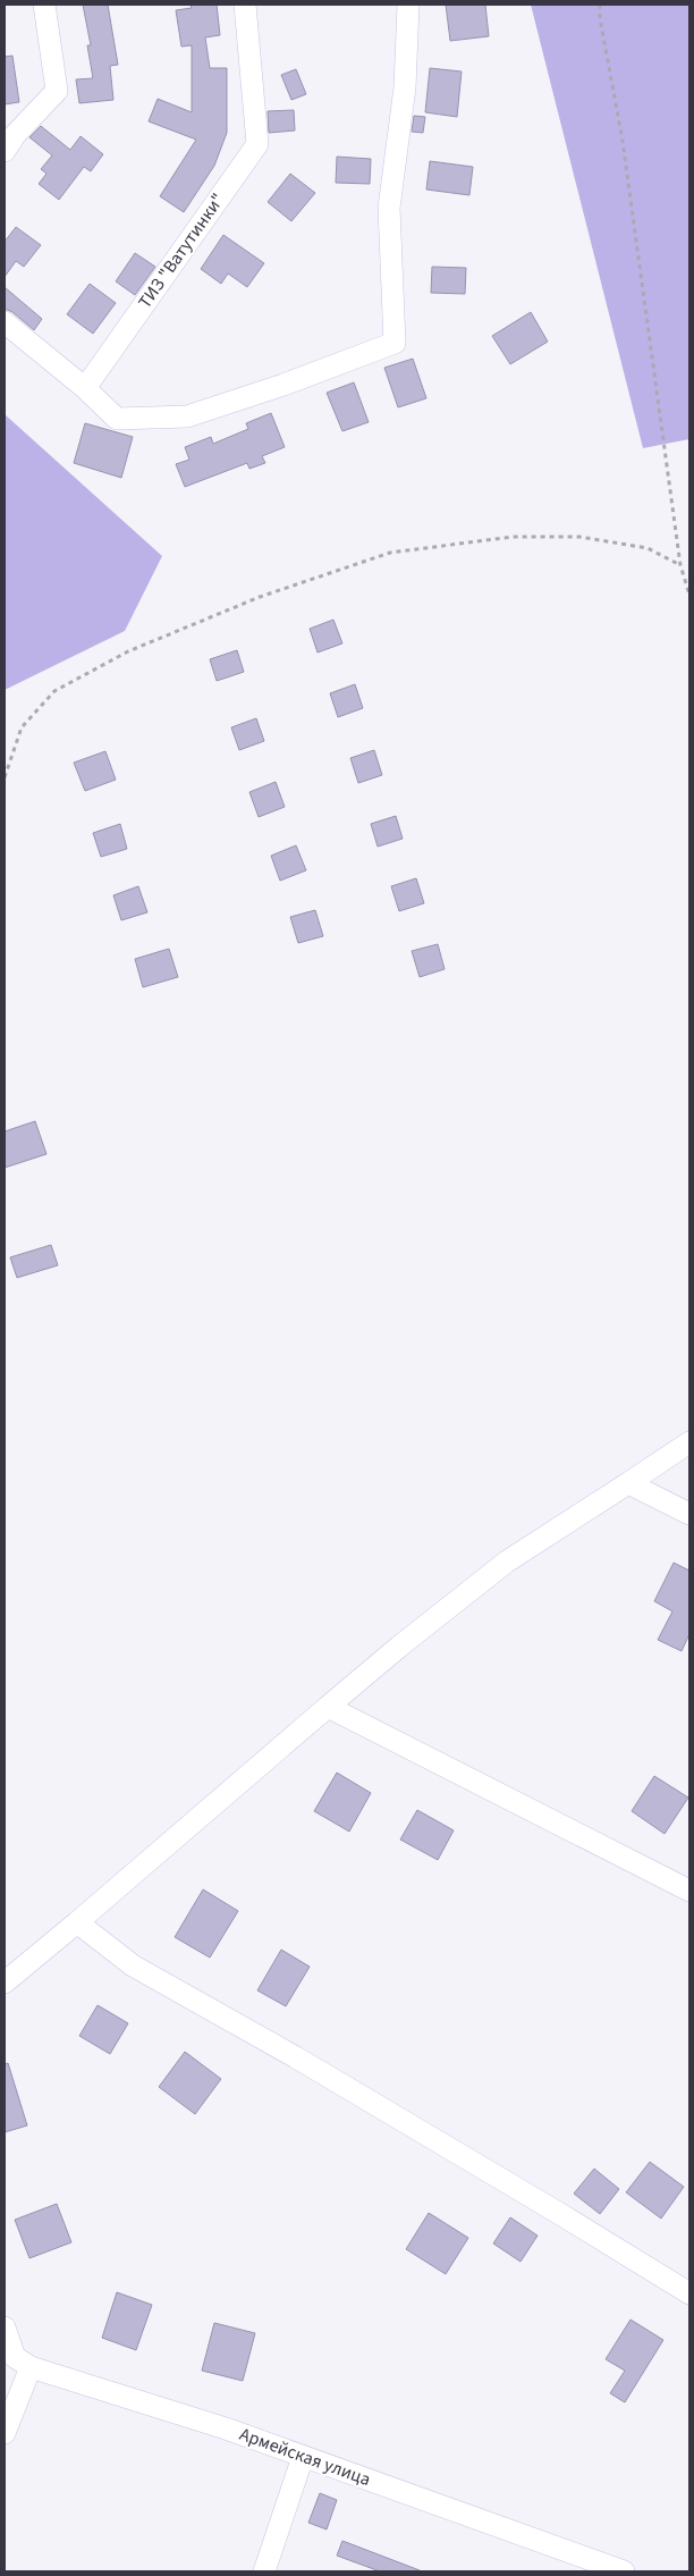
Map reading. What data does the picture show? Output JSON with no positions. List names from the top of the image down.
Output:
{
  "streets": {
    "street": ["ТИЗ \"Ватутинки\"", "Армейская улица"]
  }
}
